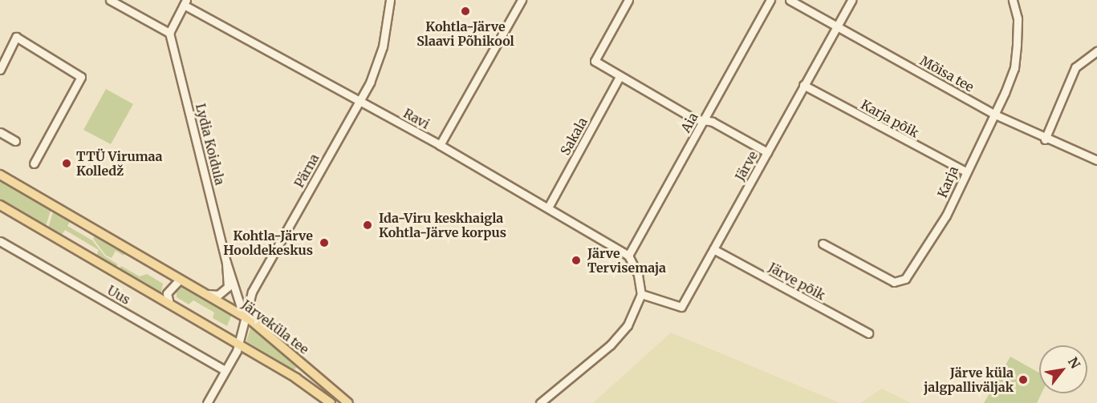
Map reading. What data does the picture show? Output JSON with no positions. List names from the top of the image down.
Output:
{
  "streets": {
    "main road": ["Järveküla tee"],
    "street": [
      "Mõisa tee",
      "Ravi",
      "Karja põik",
      "Aia",
      "Sakala",
      "Lydia Koidula",
      "Järve",
      "Pärna",
      "Karja",
      "Järve põik",
      "Uus"
    ]
  },
  "crossings": [
    ["Mõisa tee", "Järve"],
    ["Mõisa tee", "Karja"],
    ["Ravi", "Aia"],
    ["Ravi", "Sakala"],
    ["Ravi", "Pärna"],
    ["Karja põik", "Järve"],
    ["Karja põik", "Karja"],
    ["Lydia Koidula", "Pärna"],
    ["Lydia Koidula", "Järveküla tee"],
    ["Järve", "Järve põik"],
    ["Pärna", "Järveküla tee"]
  ],
  "places": [
    "Kohtla-Järve Slaavi Põhikool",
    "TTÜ Virumaa Kolledž",
    "Ida-Viru keskhaigla Kohtla-Järve korpus",
    "Kohtla-Järve Hooldekeskus",
    "Järve Tervisemaja",
    "Järve küla jalgpalliväljak"
  ],
  "north": "top right"
}
